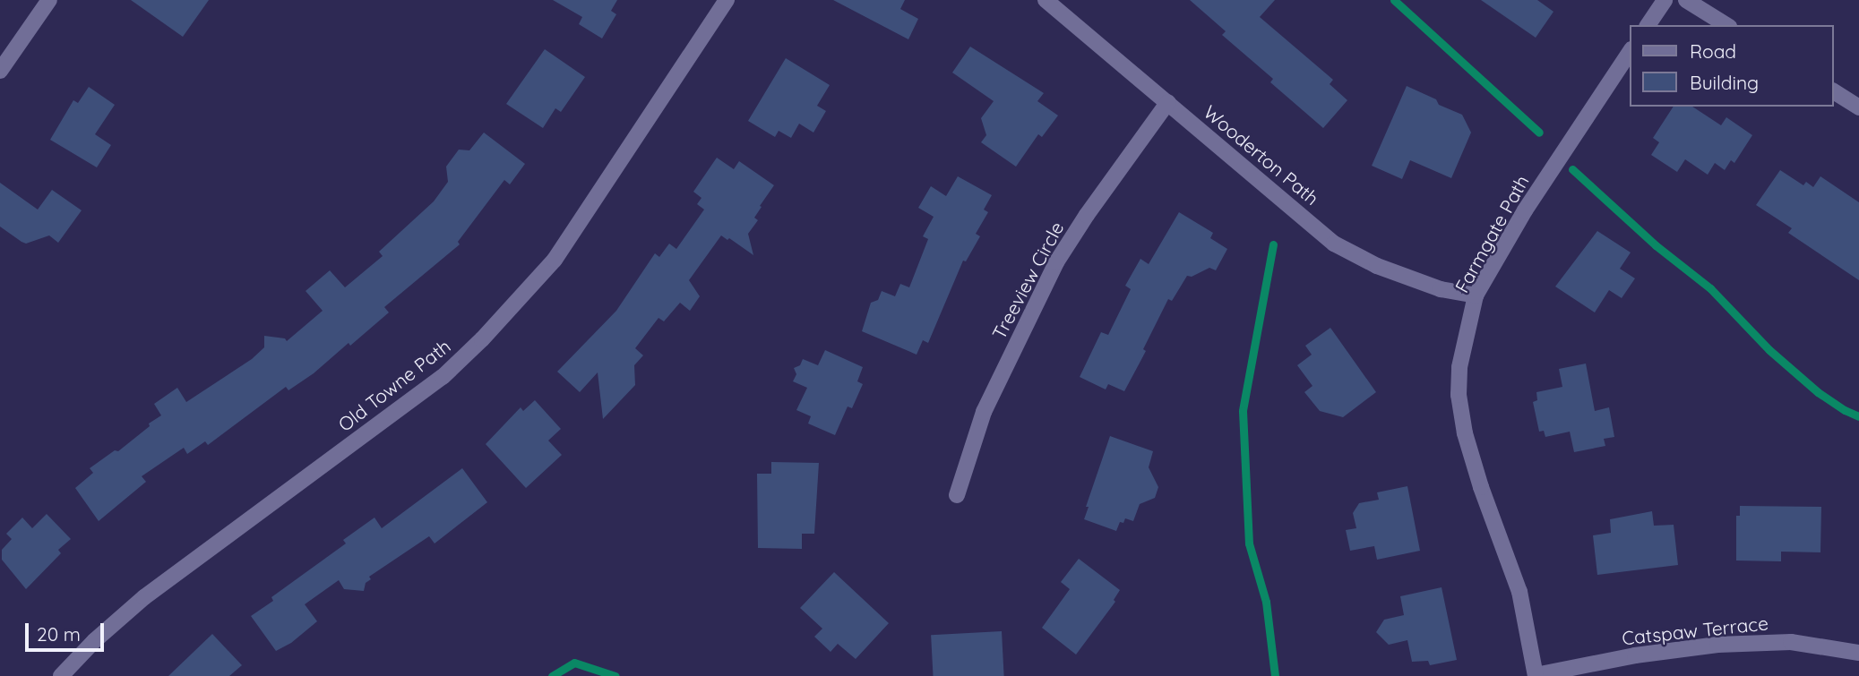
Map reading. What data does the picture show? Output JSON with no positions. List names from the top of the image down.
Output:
{
  "streets": {
    "street": [
      "Wooderton Path",
      "Farmgate Path",
      "Treeview Circle",
      "Old Towne Path",
      "Catspaw Terrace"
    ]
  },
  "crossings": [
    ["Wooderton Path", "Farmgate Path"],
    ["Wooderton Path", "Treeview Circle"],
    ["Farmgate Path", "Catspaw Terrace"]
  ],
  "legend": ["Road", "Building"],
  "scale_bar": "20 m"
}
